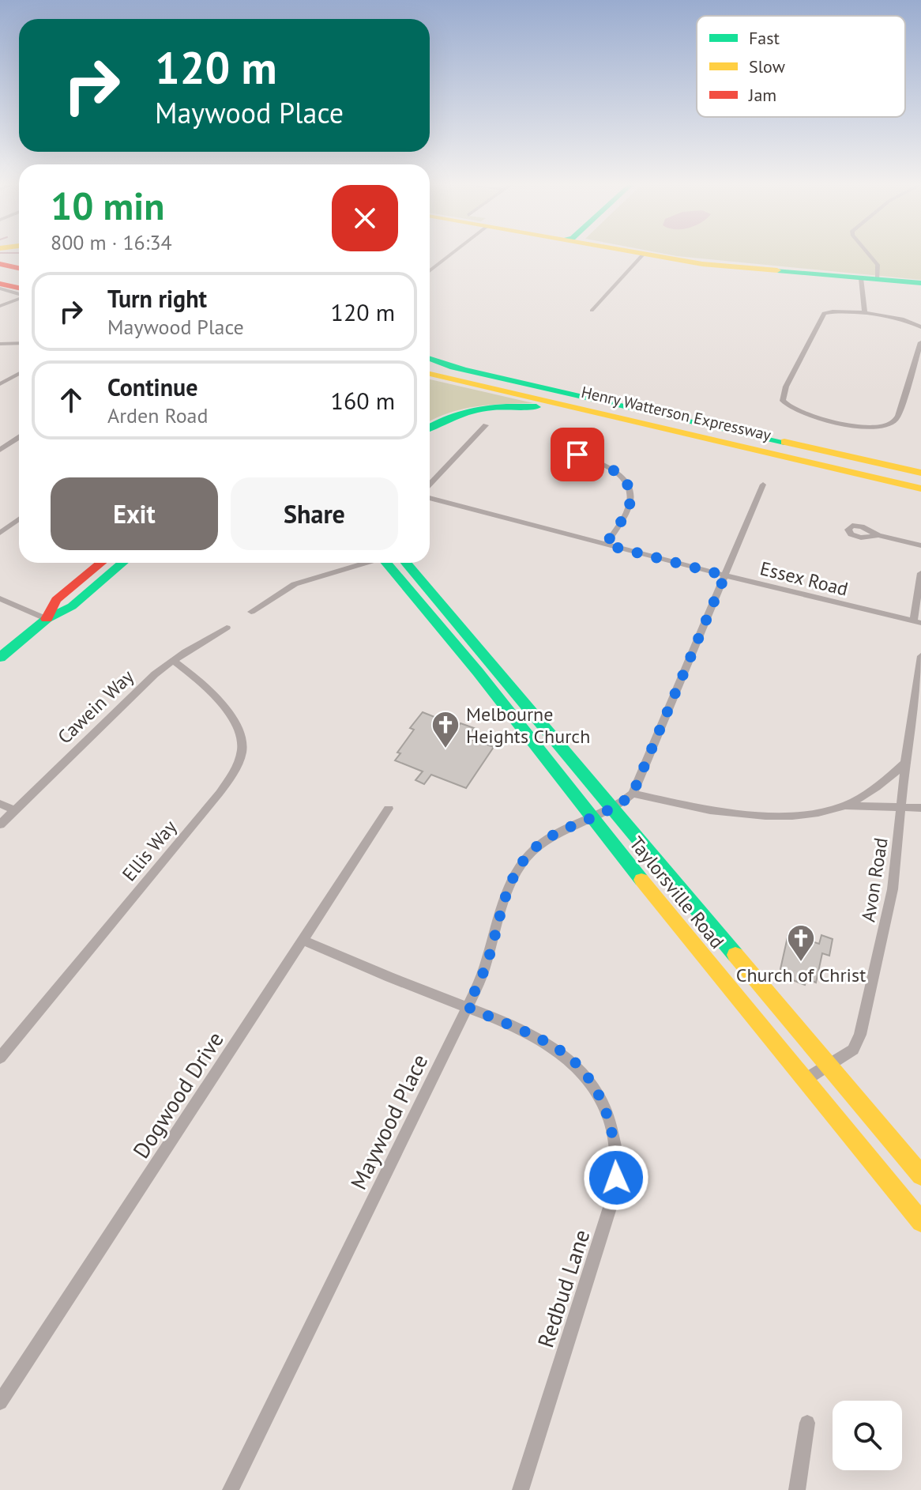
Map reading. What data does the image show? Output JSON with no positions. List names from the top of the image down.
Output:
{
  "streets": {
    "main road": ["Henry Watterson Expressway", "Taylorsville Road"],
    "street": [
      "Essex Road",
      "Cawein Way",
      "Ellis Way",
      "Avon Road",
      "Dogwood Drive",
      "Maywood Place",
      "Redbud Lane"
    ]
  },
  "crossings": [
    ["Cawein Way", "Ellis Way"],
    ["Avon Road", "Taylorsville Road"],
    ["Taylorsville Road", "Maywood Place"],
    ["Dogwood Drive", "Redbud Lane"],
    ["Maywood Place", "Redbud Lane"]
  ],
  "places": {
    "church": ["Melbourne Heights Church", "Church of Christ"]
  },
  "legend": ["Fast", "Slow", "Jam"],
  "page": {
    "turn": ["120 m", "Maywood Place"],
    "heading": ["10 min", "800 m · 16:34"],
    "list": [
      {
        "name": "Turn right",
        "note": "Maywood Place",
        "value": "120 m"
      },
      {
        "name": "Continue",
        "note": "Arden Road",
        "value": "160 m"
      }
    ],
    "buttons": ["Exit", "Share"]
  }
}
